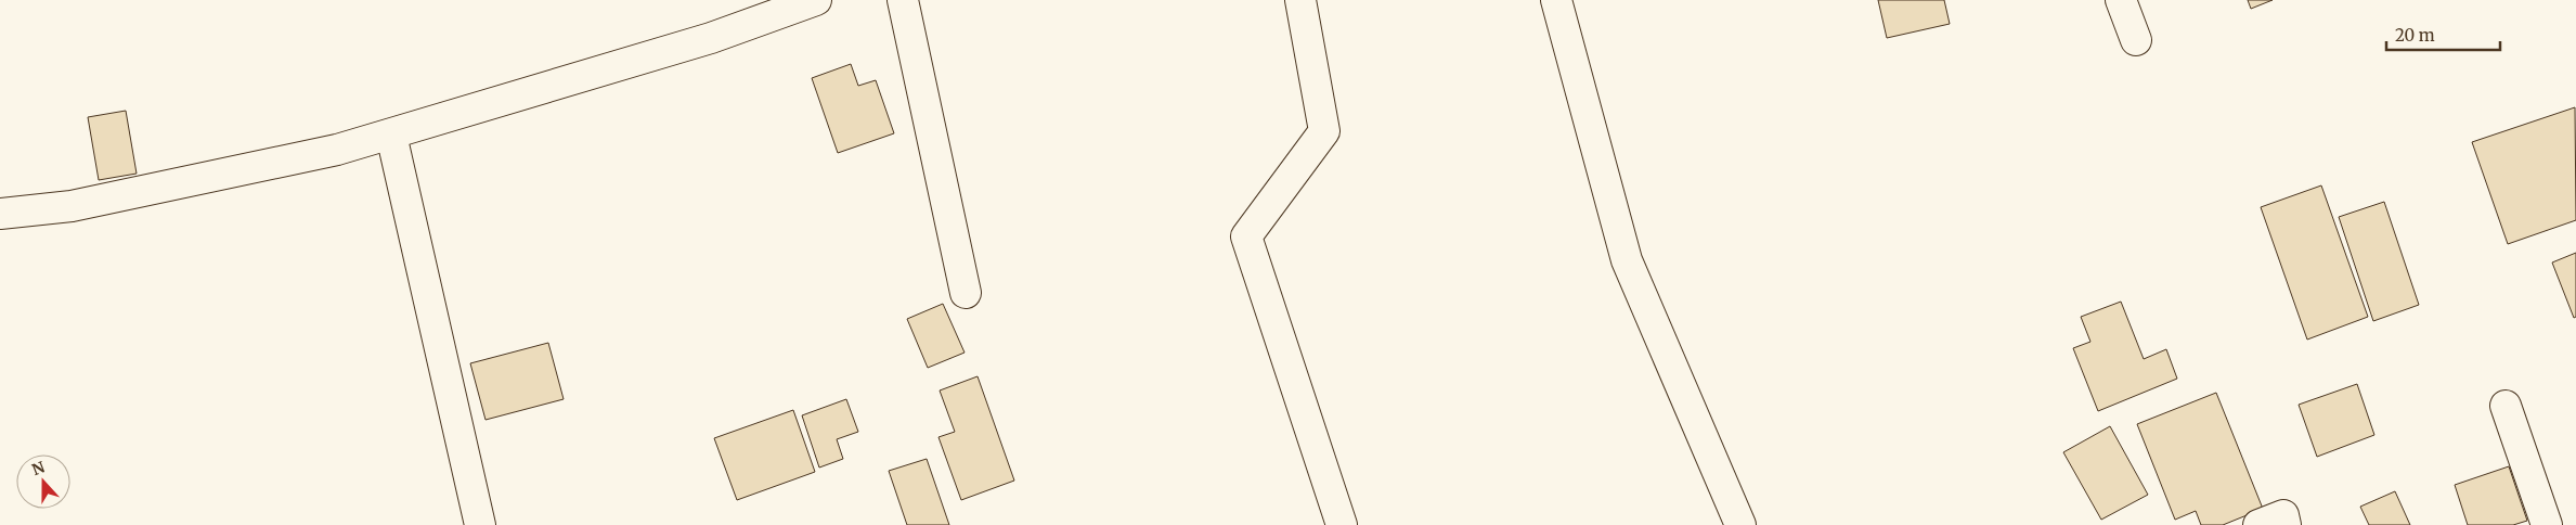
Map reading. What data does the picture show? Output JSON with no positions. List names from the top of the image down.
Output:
{
  "scale_bar": "20 m",
  "north": "top"
}
